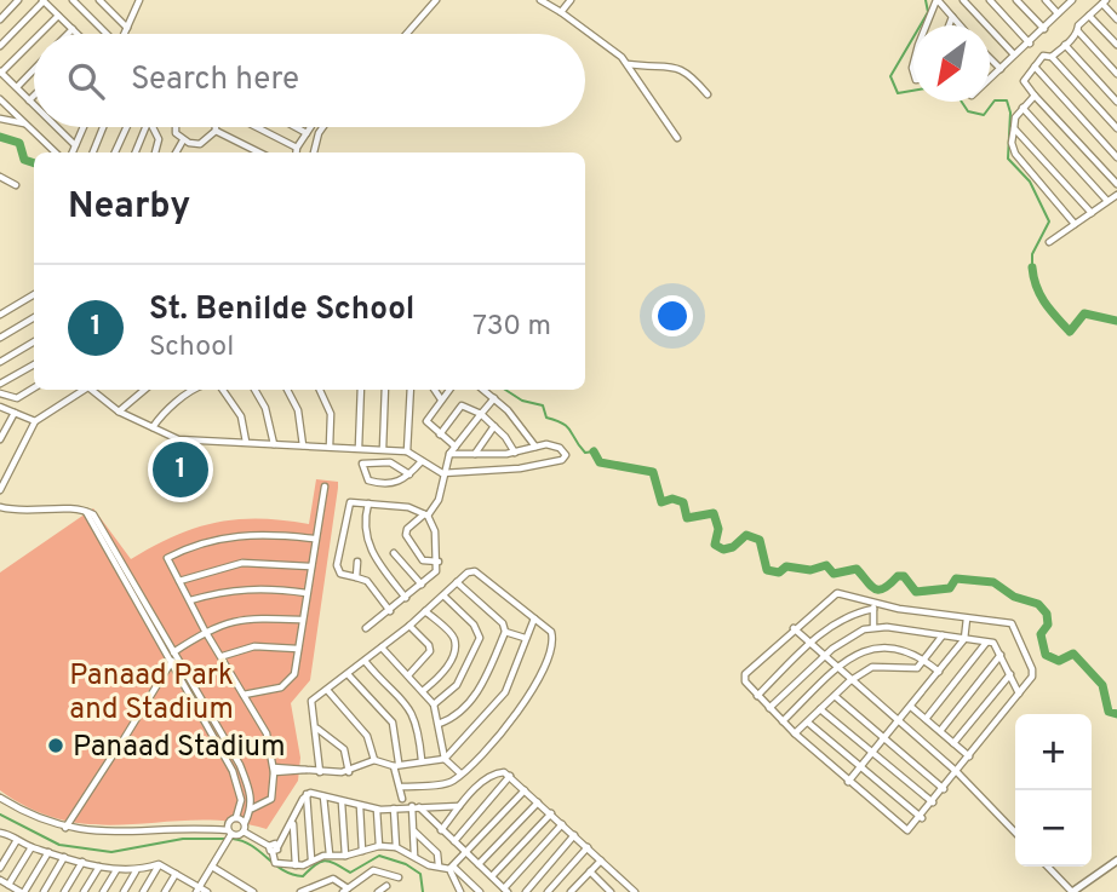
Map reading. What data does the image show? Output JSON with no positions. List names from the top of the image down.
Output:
{
  "parks": ["Panaad Park and Stadium"],
  "places": ["Panaad Stadium"],
  "north": "bottom left",
  "page": {
    "search": "Search here",
    "heading": "Nearby",
    "list": [
      {
        "mark": "1",
        "name": "St. Benilde School",
        "note": "School",
        "value": "730 m"
      }
    ],
    "pins": "1",
    "map_buttons": ["+", "−"]
  }
}
